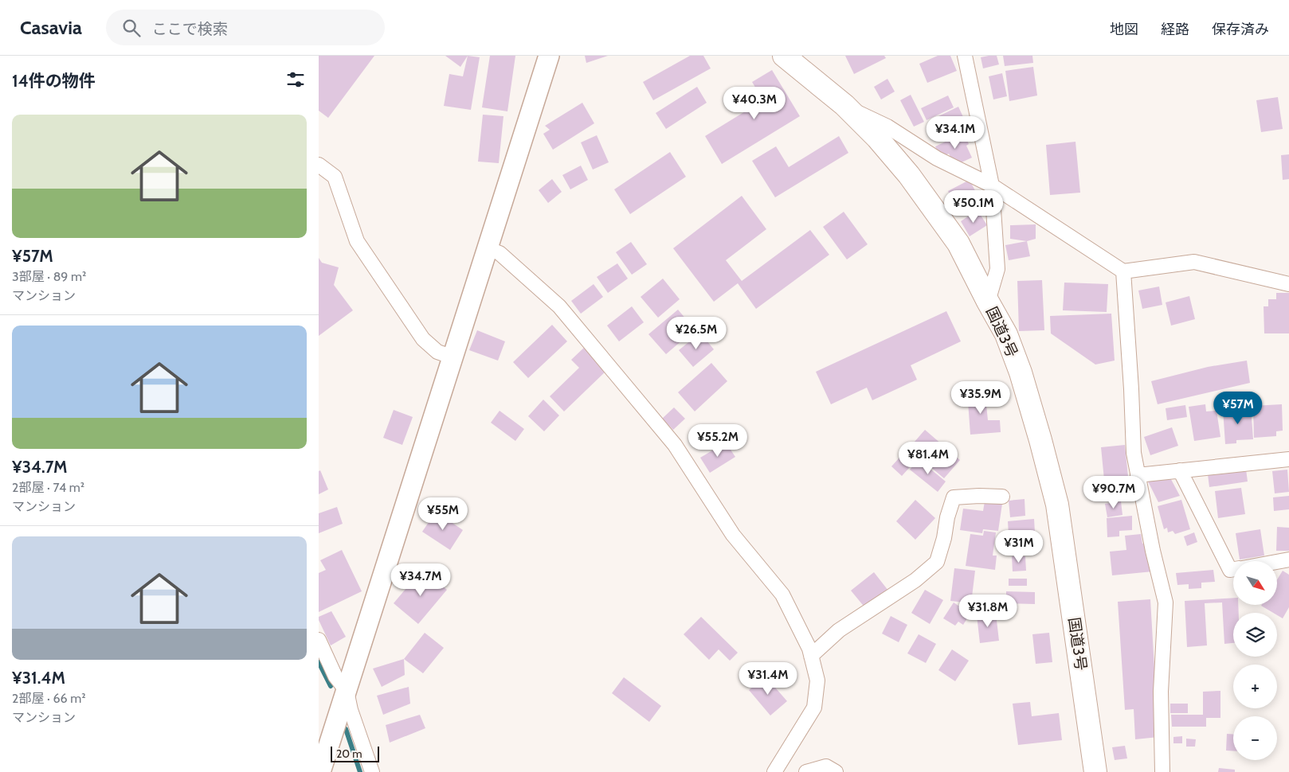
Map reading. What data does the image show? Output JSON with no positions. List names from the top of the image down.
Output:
{
  "streets": {
    "highway": ["国道3号"]
  },
  "scale_bar": "20 m",
  "north": "bottom right",
  "page": {
    "header": "Casavia",
    "search": "ここで検索",
    "nav": ["地図", "経路", "保存済み"],
    "heading": "14件の物件",
    "price": [
      "¥40.3M",
      "¥34.1M",
      "¥50.1M",
      "¥26.5M",
      "¥35.9M",
      "¥57M",
      "¥55.2M",
      "¥81.4M",
      "¥90.7M",
      "¥55M",
      "¥31M",
      "¥34.7M",
      "¥31.8M",
      "¥31.4M"
    ],
    "list": [
      {
        "name": "¥57M",
        "note": "3部屋 · 89 m² · マンション"
      },
      {
        "name": "¥34.7M",
        "note": "2部屋 · 74 m² · マンション"
      },
      {
        "name": "¥31.4M",
        "note": "2部屋 · 66 m² · マンション"
      }
    ],
    "map_buttons": ["+", "−"],
    "scale": "20 m"
  }
}
